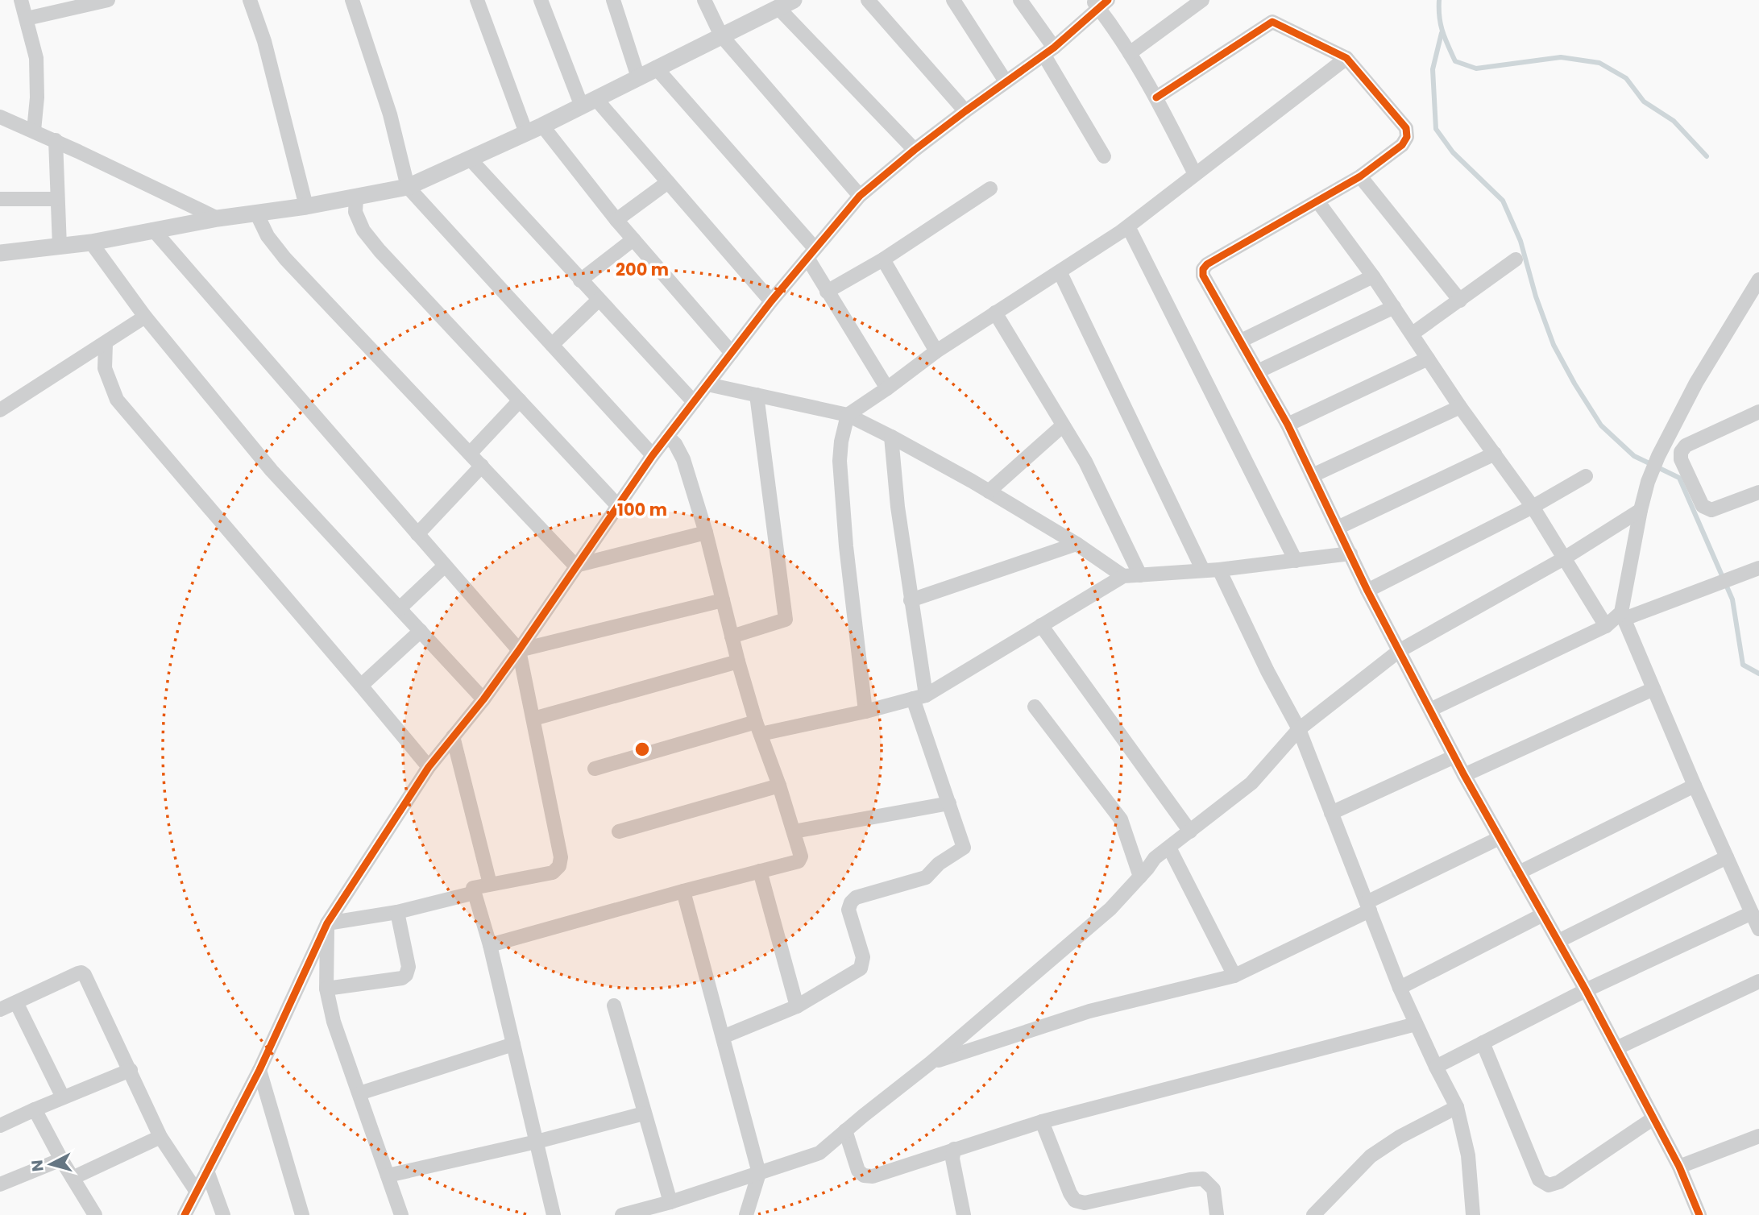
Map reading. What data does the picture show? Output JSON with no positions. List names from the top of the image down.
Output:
{
  "north": "left",
  "rings": ["200 m", "100 m"]
}
